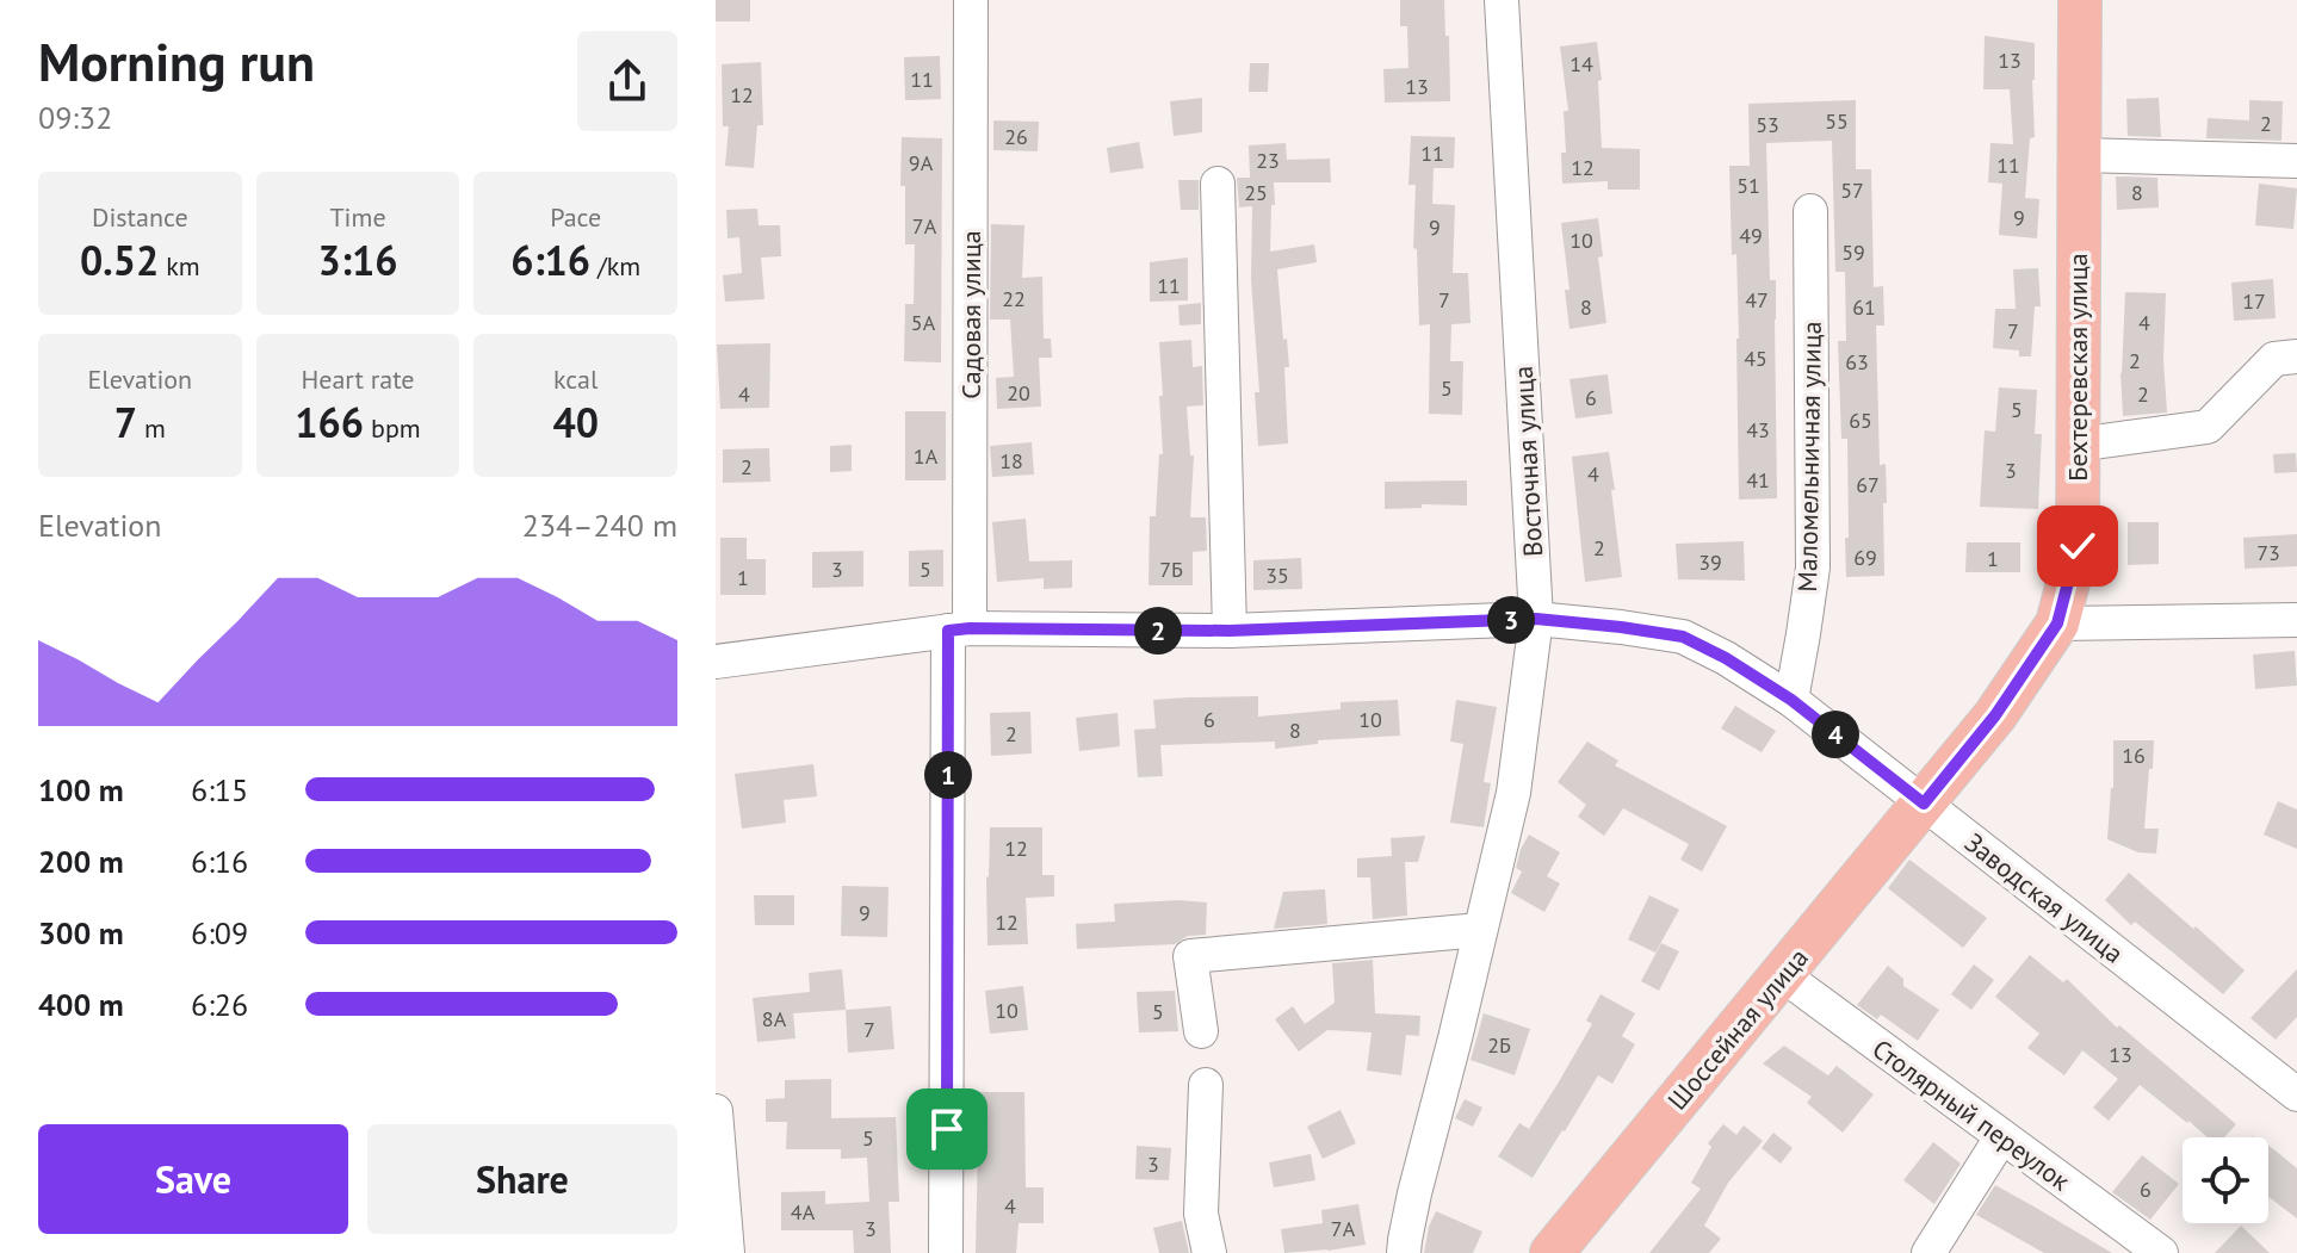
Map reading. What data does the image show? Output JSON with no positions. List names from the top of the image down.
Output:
{
  "streets": {
    "main road": ["Бехтеревская улица", "Шоссейная улица"],
    "street": [
      "Садовая улица",
      "Маломельничная улица",
      "Восточная улица",
      "Заводская улица",
      "Столярный переулок"
    ]
  },
  "crossings": [
    ["Садовая улица", "Заводская улица"],
    ["Бехтеревская улица", "Заводская улица"],
    ["Бехтеревская улица", "Шоссейная улица"],
    ["Маломельничная улица", "Заводская улица"],
    ["Восточная улица", "Заводская улица"],
    ["Заводская улица", "Шоссейная улица"],
    ["Шоссейная улица", "Столярный переулок"]
  ],
  "house_numbers": [
    "13",
    "14",
    "11",
    "13",
    "12",
    "55",
    "2",
    "53",
    "26",
    "11",
    "23",
    "9А",
    "11",
    "12",
    "51",
    "57",
    "25",
    "8",
    "9",
    "7А",
    "9",
    "49",
    "10",
    "59",
    "11",
    "22",
    "7",
    "47",
    "17",
    "8",
    "61",
    "5А",
    "4",
    "7",
    "45",
    "2",
    "63",
    "5",
    "20",
    "4",
    "2",
    "6",
    "5",
    "65",
    "43",
    "1А",
    "18",
    "2",
    "3",
    "4",
    "41",
    "67",
    "2",
    "73",
    "69",
    "1",
    "39",
    "3",
    "5",
    "7Б",
    "35",
    "1",
    "6",
    "10",
    "8",
    "2",
    "16",
    "12",
    "9",
    "12",
    "10",
    "5",
    "8А",
    "7",
    "2Б",
    "13",
    "5",
    "3",
    "6",
    "4",
    "4А",
    "3",
    "7А"
  ],
  "page": {
    "heading": ["Morning run", "09:32"],
    "stats": [
      ["Distance", "0.52 km"],
      ["Time", "3:16"],
      ["Pace", "6:16 /km"],
      ["Elevation", "7 m"],
      ["Heart rate", "166 bpm"],
      ["kcal", "40"]
    ],
    "chart": ["Elevation", "234–240 m"],
    "pins": [
      "3",
      "2",
      "4",
      "1"
    ],
    "list": [
      {
        "name": "100 m",
        "note": "6:15"
      },
      {
        "name": "200 m",
        "note": "6:16"
      },
      {
        "name": "300 m",
        "note": "6:09"
      },
      {
        "name": "400 m",
        "note": "6:26"
      }
    ],
    "buttons": ["Save", "Share"]
  }
}
